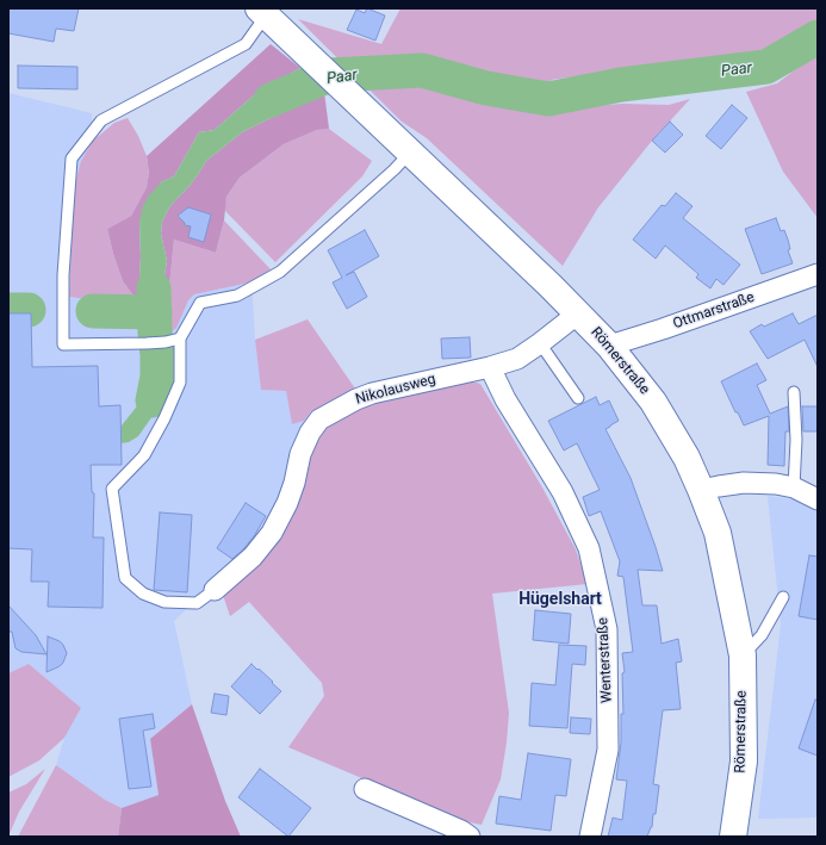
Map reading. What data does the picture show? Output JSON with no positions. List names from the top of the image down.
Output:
{
  "streets": {
    "main road": ["Römerstraße"],
    "street": ["Ottmarstraße", "Nikolausweg", "Wenterstraße"]
  },
  "crossings": [
    ["Ottmarstraße", "Römerstraße"],
    ["Römerstraße", "Nikolausweg"],
    ["Nikolausweg", "Wenterstraße"]
  ],
  "districts": ["Hügelshart"],
  "water": ["Paar"]
}
